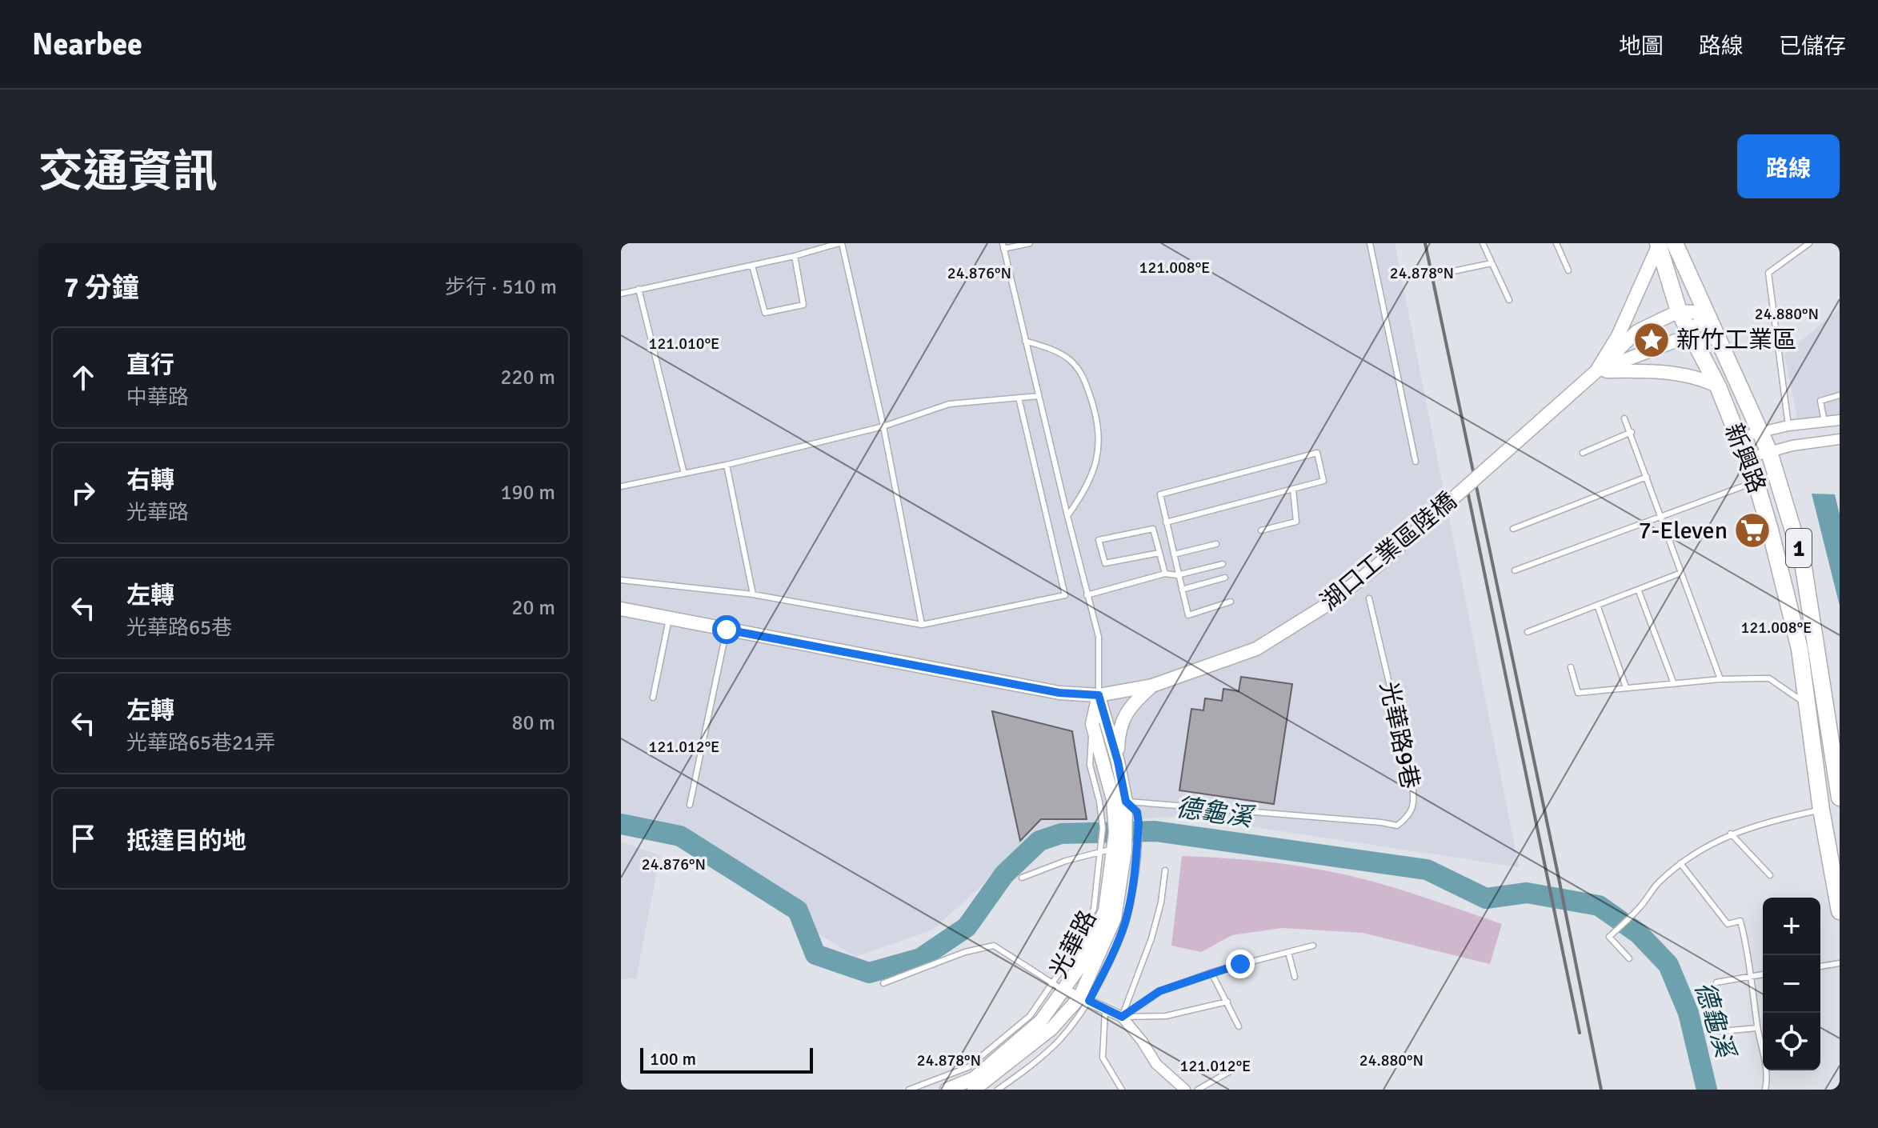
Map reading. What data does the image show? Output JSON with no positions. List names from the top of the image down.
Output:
{
  "streets": {
    "main road": ["新興路", "1"],
    "street": ["湖口工業區陸橋", "光華路"],
    "lane": ["光華路9巷"]
  },
  "crossings": [
    ["湖口工業區陸橋", "光華路"],
    ["光華路9巷", "光華路"]
  ],
  "water": ["德龜溪"],
  "places": {
    "place": ["新竹工業區"],
    "supermarket": ["7-Eleven"]
  },
  "scale_bar": "100 m",
  "page": {
    "header": "Nearbee",
    "nav": ["地圖", "路線", "已儲存"],
    "title": "交通資訊",
    "buttons": "路線",
    "heading": ["7 分鐘", "步行 · 510 m"],
    "list": [
      ["直行", "中華路", "220 m"],
      ["右轉", "光華路", "190 m"],
      ["左轉", "光華路65巷", "20 m"],
      ["左轉", "光華路65巷21弄", "80 m"],
      "抵達目的地"
    ],
    "map_buttons": ["+", "−"],
    "scale": "100 m"
  },
  "coordinates": [
    "121.008°E",
    "24.876°N",
    "24.878°N",
    "24.880°N",
    "121.010°E",
    "121.012°E"
  ]
}
